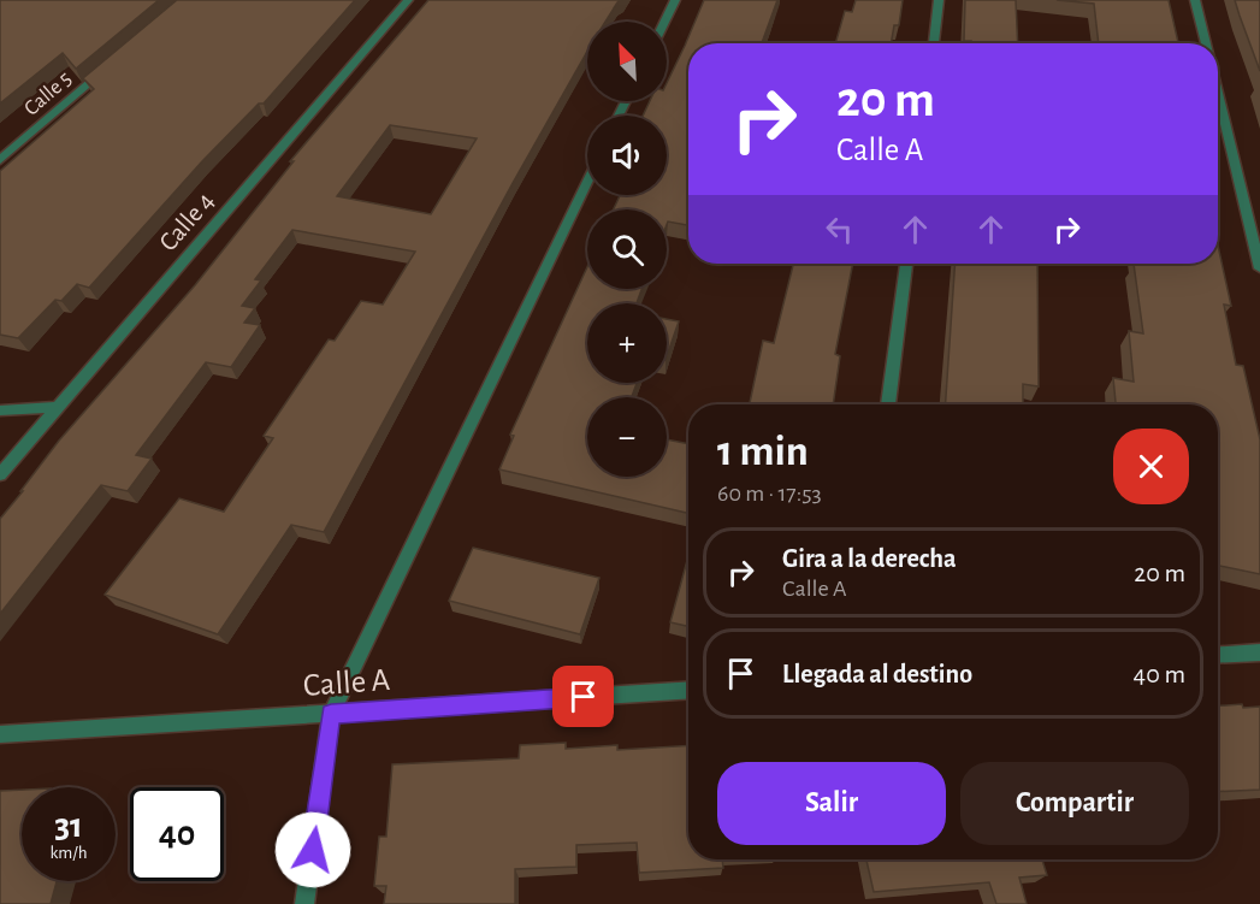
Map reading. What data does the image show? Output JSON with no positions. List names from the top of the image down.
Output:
{
  "streets": {
    "street": ["Calle 5", "Calle 4", "Calle A"]
  },
  "north": "top left",
  "page": {
    "map_buttons": ["+", "−"],
    "turn": ["20 m", "Calle A"],
    "heading": ["1 min", "60 m · 17:53"],
    "list": [
      {
        "name": "Gira a la derecha",
        "note": "Calle A",
        "value": "20 m"
      },
      {
        "name": "Llegada al destino",
        "value": "40 m"
      }
    ],
    "buttons": ["Salir", "Compartir"],
    "speed": "31 km/h",
    "limit": "40"
  }
}
